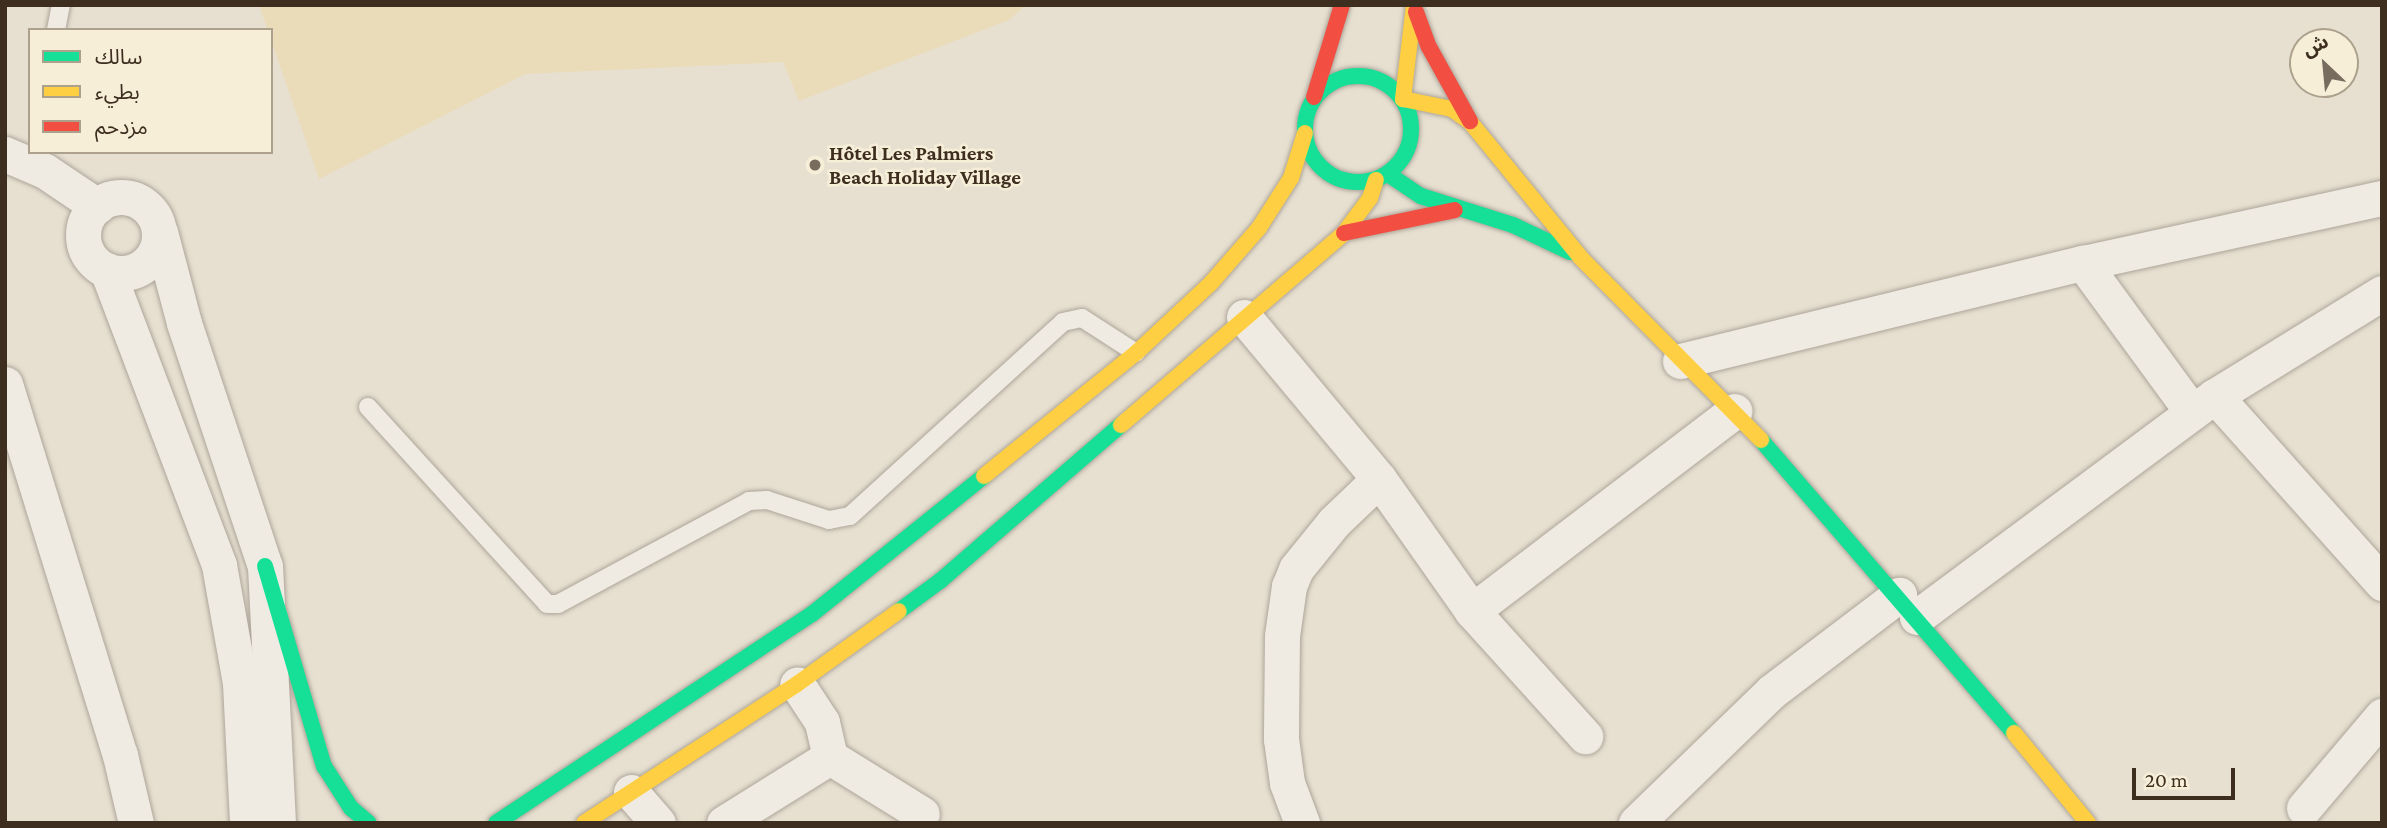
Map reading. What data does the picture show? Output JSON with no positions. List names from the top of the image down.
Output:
{
  "places": ["Hôtel Les Palmiers Beach Holiday Village"],
  "legend": ["سالك", "بطيء", "مزدحم"],
  "scale_bar": "20 m",
  "north": "top left"
}
